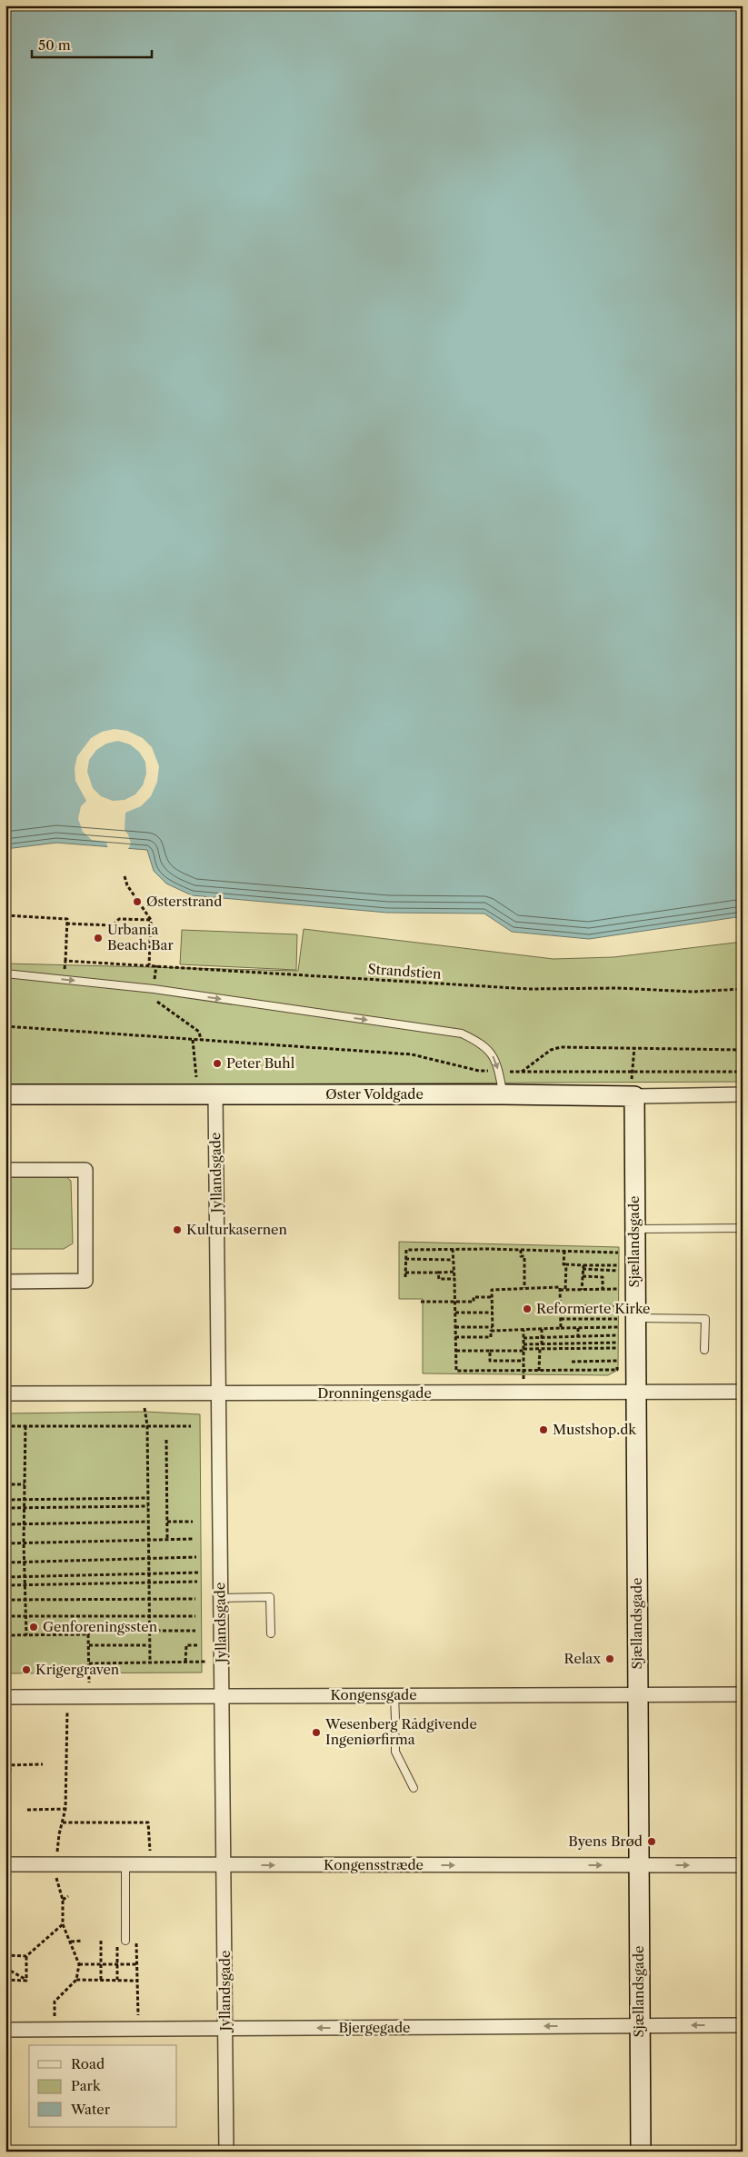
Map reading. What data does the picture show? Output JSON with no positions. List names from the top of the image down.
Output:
{
  "streets": {
    "street": [
      "Øster Voldgade",
      "Jyllandsgade",
      "Sjællandsgade",
      "Dronningensgade",
      "Kongensgade",
      "Kongensstræde",
      "Bjergegade"
    ],
    "path": ["Strandstien"]
  },
  "crossings": [
    ["Øster Voldgade", "Jyllandsgade"],
    ["Øster Voldgade", "Sjællandsgade"],
    ["Jyllandsgade", "Dronningensgade"],
    ["Jyllandsgade", "Kongensgade"],
    ["Jyllandsgade", "Kongensstræde"],
    ["Jyllandsgade", "Bjergegade"],
    ["Sjællandsgade", "Dronningensgade"],
    ["Sjællandsgade", "Kongensgade"],
    ["Sjællandsgade", "Kongensstræde"],
    ["Sjællandsgade", "Bjergegade"]
  ],
  "one_way": ["Kongensstræde", "Bjergegade"],
  "places": [
    "Østerstrand",
    "Urbania Beach Bar",
    "Peter Buhl",
    "Kulturkasernen",
    "Reformerte Kirke",
    "Mustshop.dk",
    "Genforeningssten",
    "Relax",
    "Krigergraven",
    "Wesenberg Rådgivende Ingeniørfirma",
    "Byens Brød"
  ],
  "legend": ["Road", "Park", "Water"],
  "scale_bar": "50 m"
}
